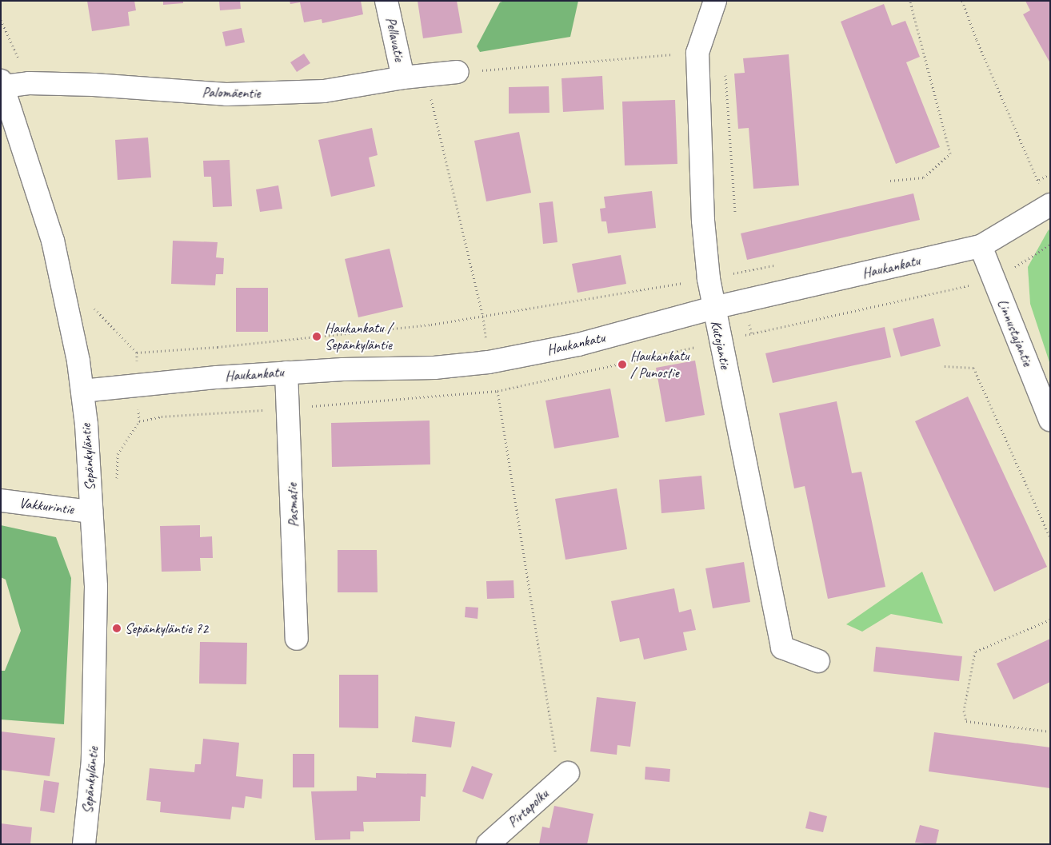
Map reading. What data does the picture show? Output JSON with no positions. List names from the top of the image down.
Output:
{
  "streets": {
    "street": [
      "Pellavatie",
      "Palomäentie",
      "Haukankatu",
      "Linnustajantie",
      "Kutojantie",
      "Sepänkyläntie",
      "Pasmatie",
      "Vakkurintie",
      "Pirtapolku"
    ]
  },
  "crossings": [
    ["Pellavatie", "Palomäentie"],
    ["Palomäentie", "Sepänkyläntie"],
    ["Haukankatu", "Linnustajantie"],
    ["Haukankatu", "Kutojantie"],
    ["Haukankatu", "Sepänkyläntie"],
    ["Haukankatu", "Pasmatie"],
    ["Sepänkyläntie", "Vakkurintie"]
  ],
  "places": ["Haukankatu / Sepänkyläntie", "Haukankatu / Punostie", "Sepänkyläntie 72"]
}
